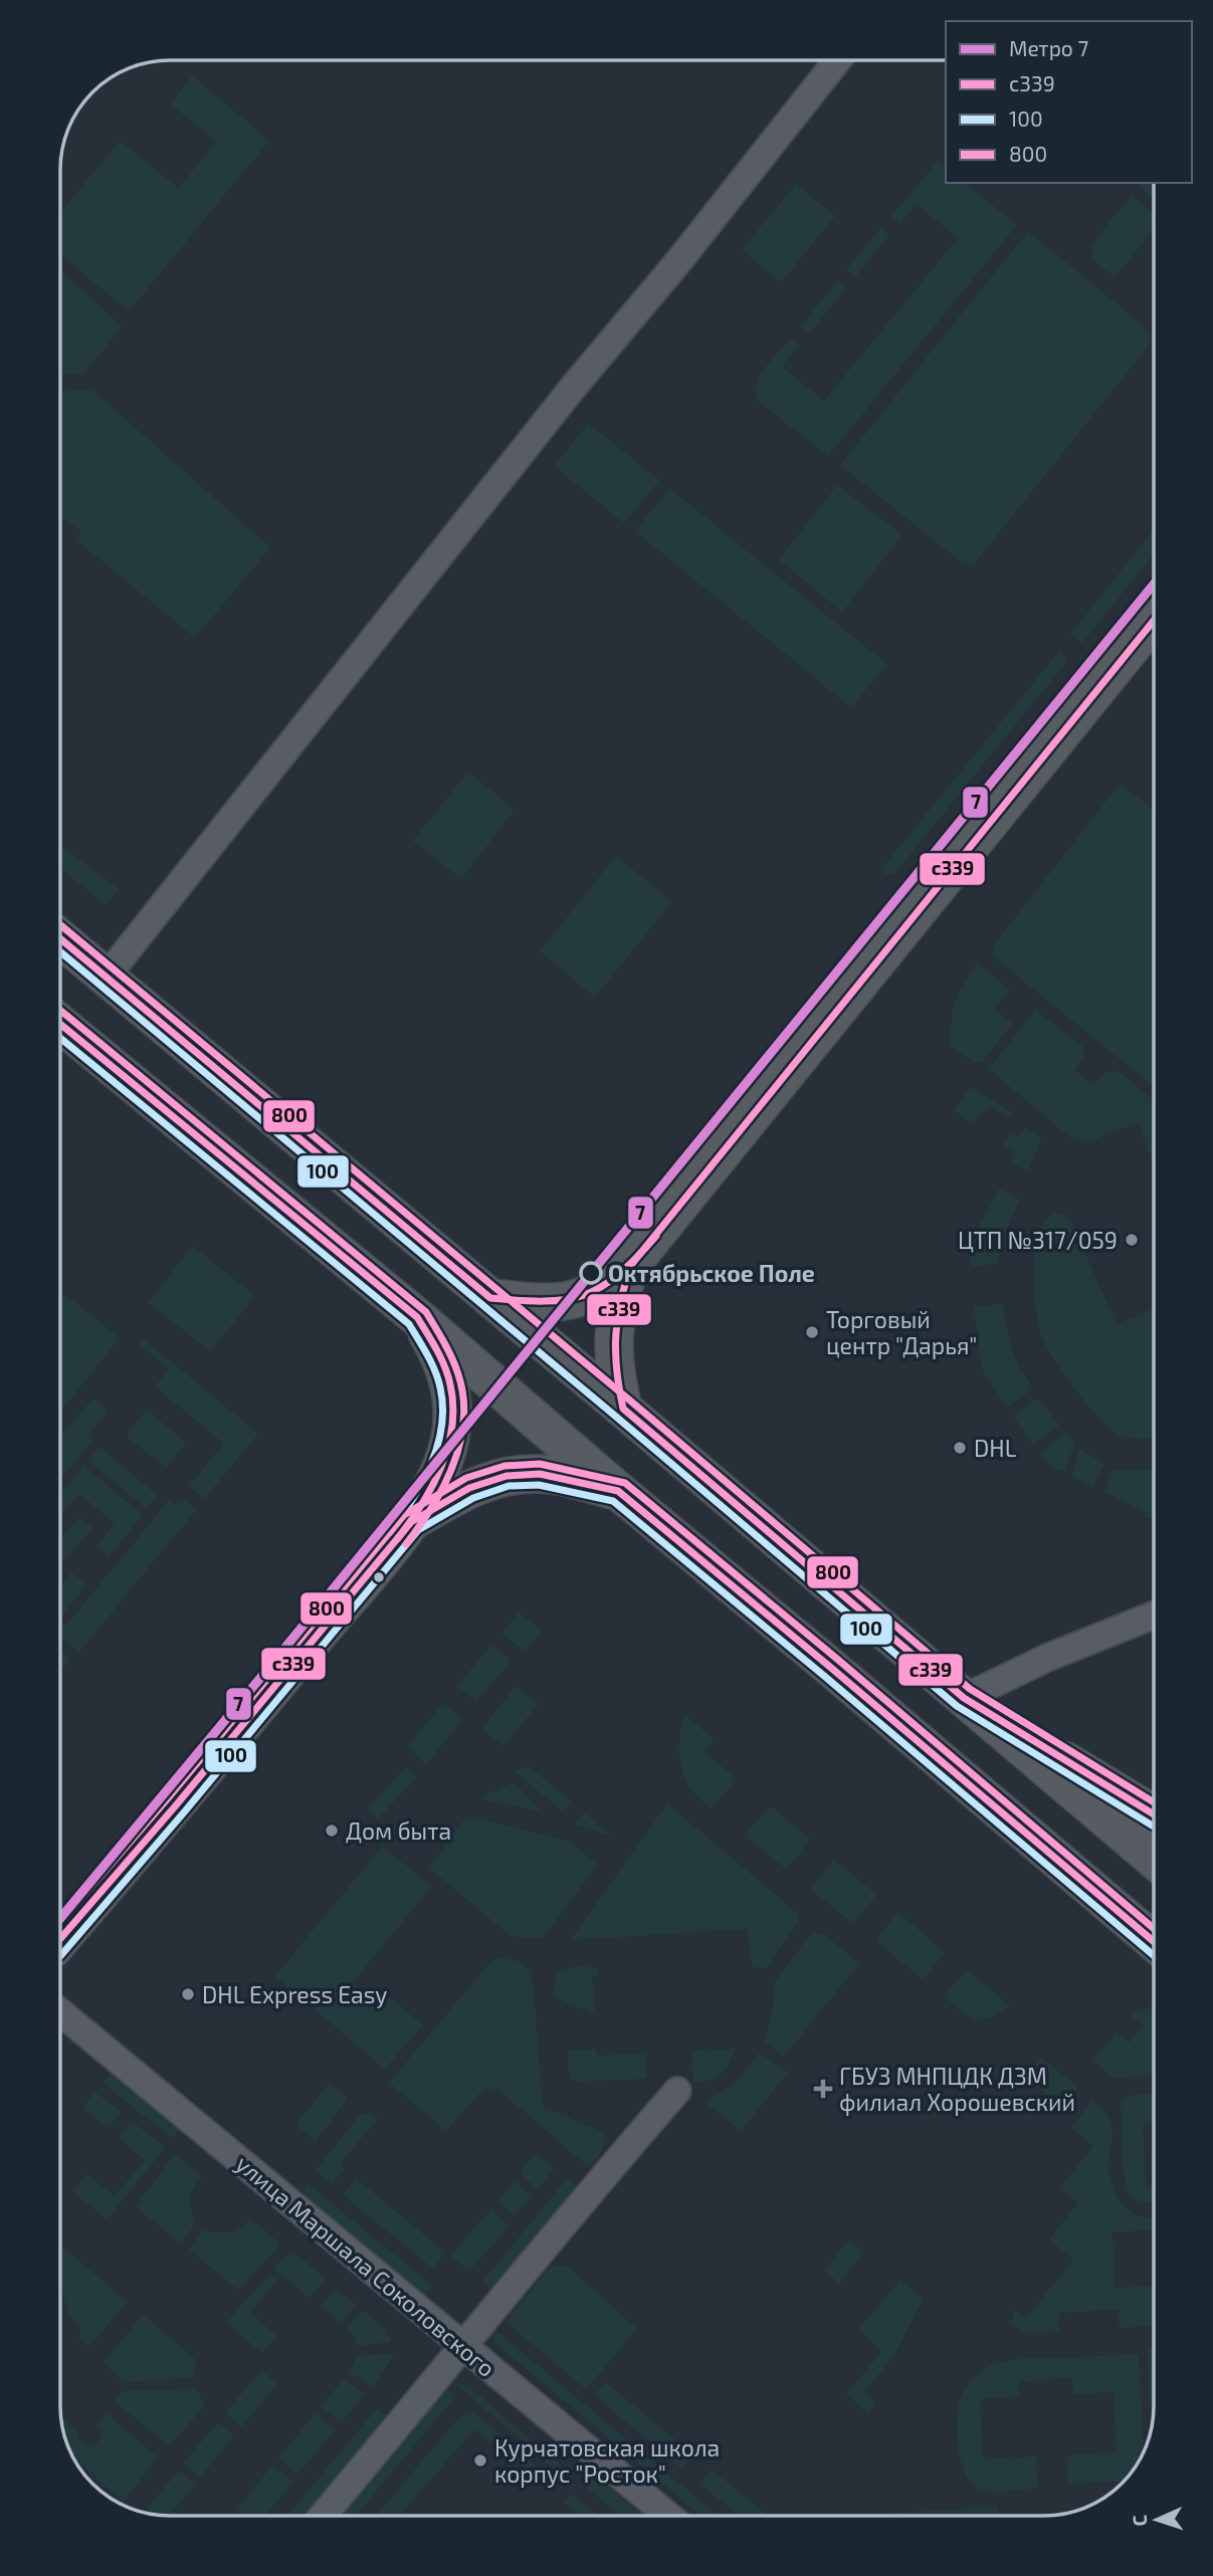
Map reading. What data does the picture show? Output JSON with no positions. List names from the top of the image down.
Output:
{
  "streets": {
    "street": ["улица Маршала Соколовского"]
  },
  "places": {
    "other": [
      "ЦТП №317/059",
      "Октябрьское Поле",
      "Торговый центр \"Дарья\"",
      "DHL",
      "Дом быта",
      "DHL Express Easy",
      "Курчатовская школа корпус \"Росток\""
    ],
    "health": ["ГБУЗ МНПЦДК ДЗМ филиал Хорошевский"]
  },
  "lines": [
    "metro line 7",
    "transit line с339",
    "transit line 800",
    "transit line 100"
  ],
  "legend": [
    "Метро 7",
    "с339",
    "100",
    "800"
  ],
  "north": "left"
}
